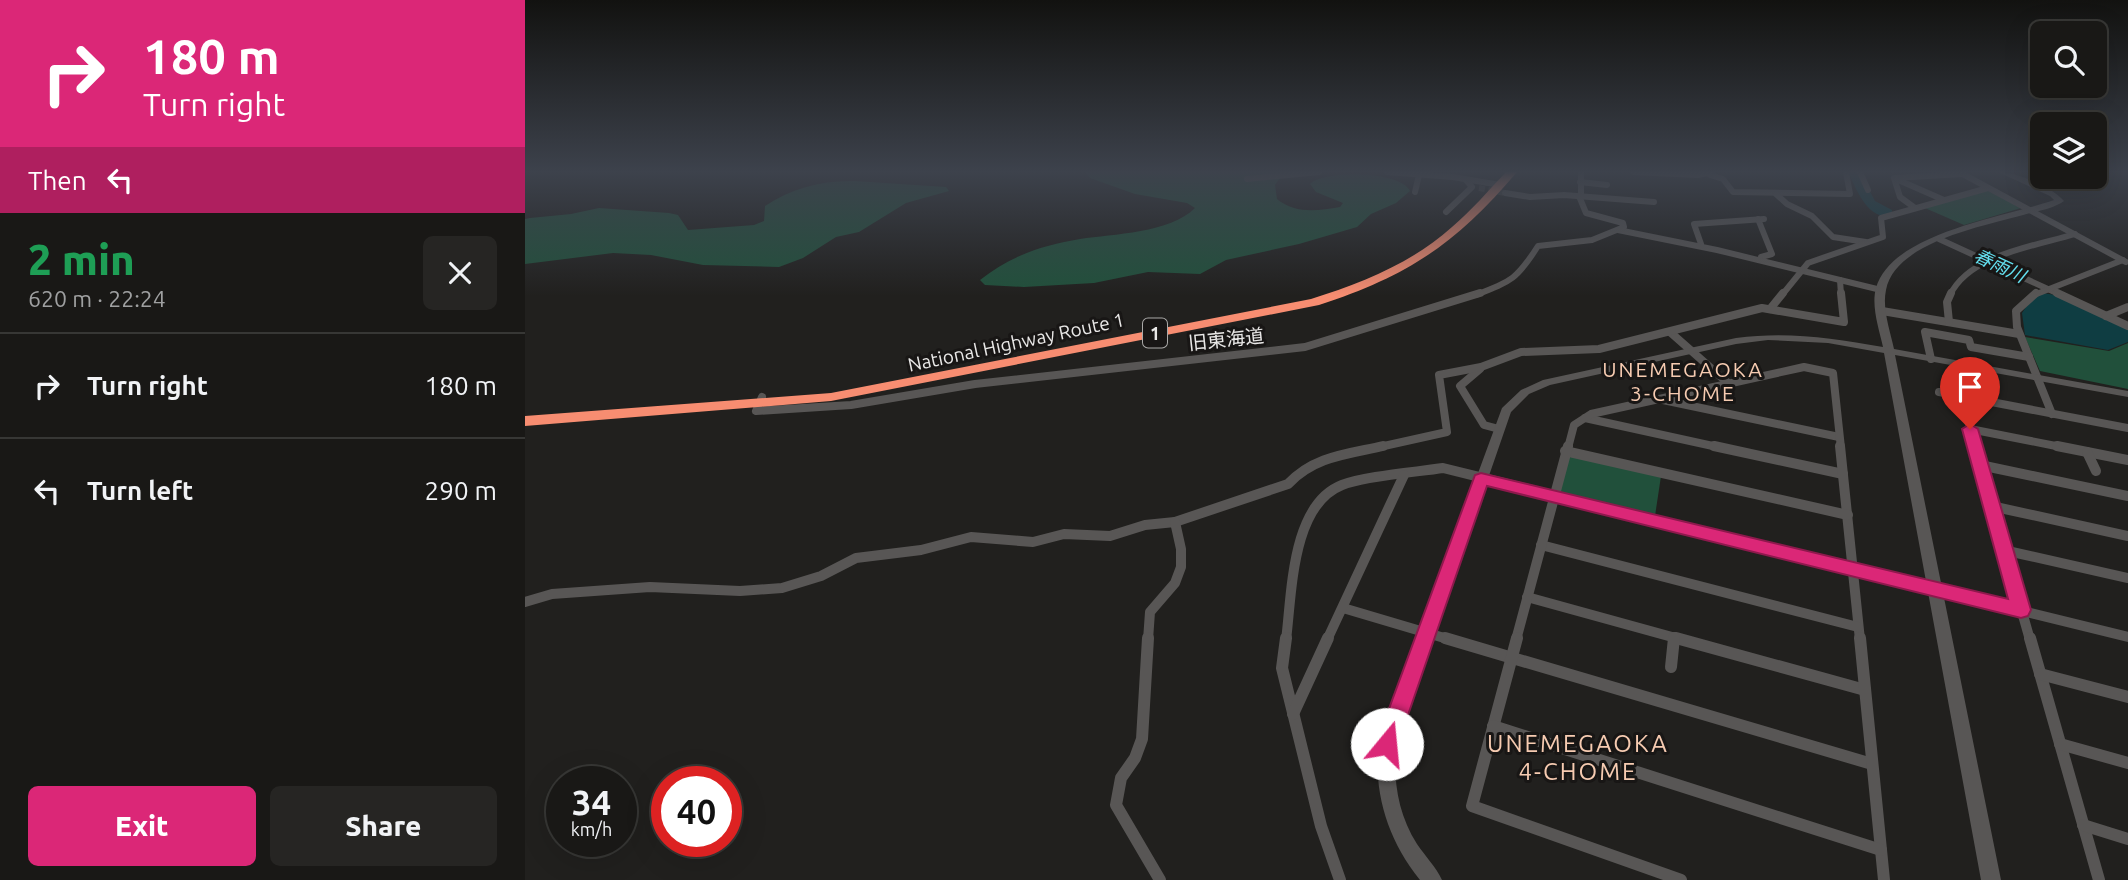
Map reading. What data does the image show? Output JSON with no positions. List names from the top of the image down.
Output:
{
  "streets": {
    "highway": ["1", "National Highway Route 1"],
    "street": ["旧東海道"]
  },
  "crossings": [
    ["旧東海道", "National Highway Route 1"]
  ],
  "districts": ["UNEMEGAOKA 3-CHOME", "UNEMEGAOKA 4-CHOME"],
  "water": ["春雨川"],
  "page": {
    "turn": ["180 m", "Turn right"],
    "then": "Then",
    "heading": ["2 min", "620 m · 22:24"],
    "list": [
      {
        "name": "Turn right",
        "value": "180 m"
      },
      {
        "name": "Turn left",
        "value": "290 m"
      }
    ],
    "speed": "34 km/h",
    "limit": "40",
    "buttons": ["Exit", "Share"]
  }
}
